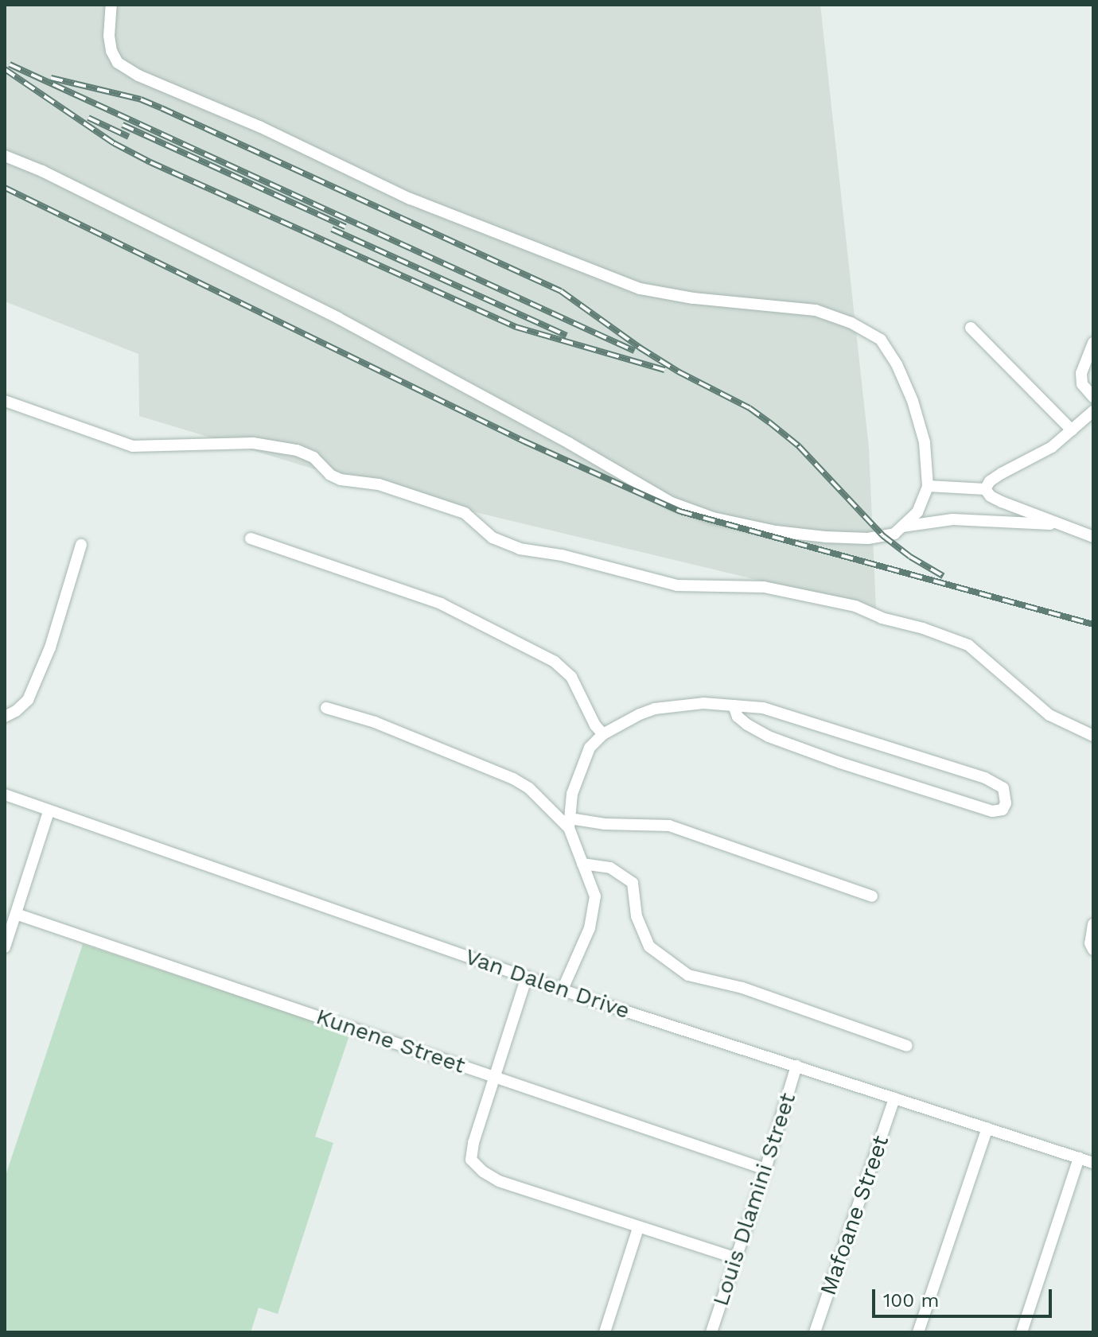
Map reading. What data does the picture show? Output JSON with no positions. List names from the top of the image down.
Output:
{
  "streets": {
    "street": [
      "Van Dalen Drive",
      "Kunene Street",
      "Louis Dlamini Street",
      "Mafoane Street"
    ]
  },
  "crossings": [
    ["Van Dalen Drive", "Louis Dlamini Street"],
    ["Van Dalen Drive", "Mafoane Street"],
    ["Kunene Street", "Louis Dlamini Street"]
  ],
  "scale_bar": "100 m"
}
